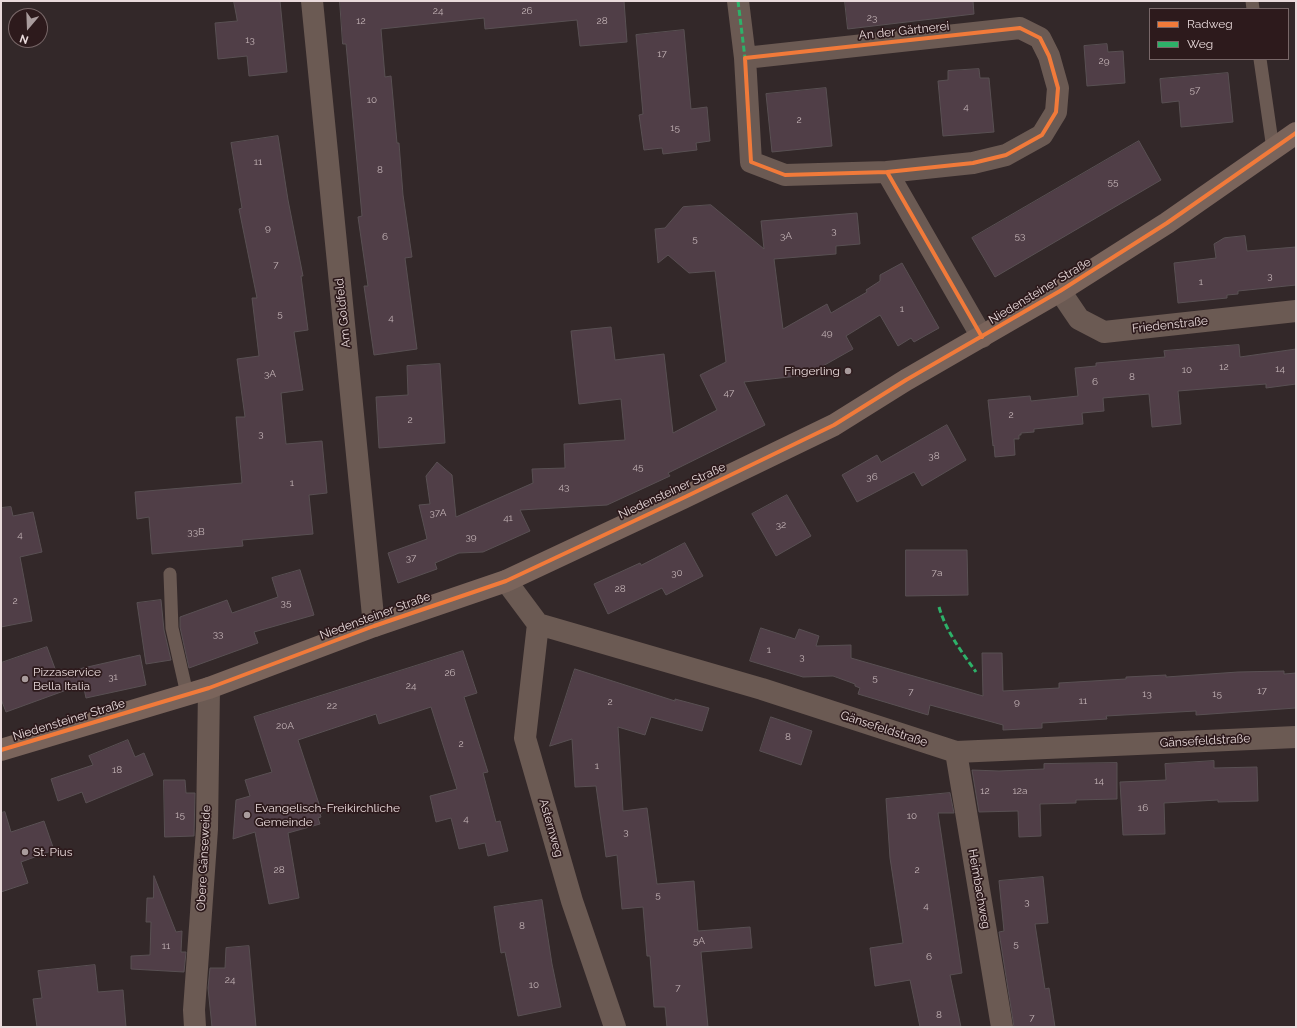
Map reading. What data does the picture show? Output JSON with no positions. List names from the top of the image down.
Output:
{
  "streets": {
    "main road": ["Niedensteiner Straße"],
    "street": [
      "An der Gärtnerei",
      "Am Goldfeld",
      "Friedenstraße",
      "Gänsefeldstraße",
      "Asternweg",
      "Obere Gänseweide",
      "Heimbachweg"
    ]
  },
  "crossings": [
    ["Niedensteiner Straße", "Am Goldfeld"],
    ["Niedensteiner Straße", "Friedenstraße"],
    ["Niedensteiner Straße", "Obere Gänseweide"],
    ["Gänsefeldstraße", "Asternweg"],
    ["Gänsefeldstraße", "Heimbachweg"]
  ],
  "places": [
    "Fingerling",
    "Pizzaservice Bella Italia",
    "Evangelisch-Freikirchliche Gemeinde",
    "St. Pius"
  ],
  "house_numbers": [
    "24",
    "26",
    "23",
    "12",
    "28",
    "13",
    "17",
    "29",
    "57",
    "10",
    "4",
    "2",
    "15",
    "11",
    "8",
    "55",
    "9",
    "3",
    "3A",
    "53",
    "6",
    "5",
    "7",
    "3",
    "1",
    "1",
    "5",
    "4",
    "49",
    "12",
    "14",
    "10",
    "3A",
    "8",
    "6",
    "47",
    "2",
    "2",
    "3",
    "38",
    "45",
    "36",
    "1",
    "43",
    "37A",
    "41",
    "32",
    "33B",
    "4",
    "39",
    "37",
    "30",
    "7a",
    "28",
    "2",
    "35",
    "33",
    "1",
    "3",
    "26",
    "31",
    "5",
    "24",
    "17",
    "7",
    "13",
    "15",
    "11",
    "2",
    "9",
    "22",
    "20A",
    "8",
    "2",
    "1",
    "18",
    "14",
    "12",
    "12a",
    "16",
    "15",
    "10",
    "4",
    "3",
    "28",
    "2",
    "5",
    "3",
    "4",
    "8",
    "5A",
    "5",
    "11",
    "6",
    "24",
    "10",
    "7",
    "8",
    "7"
  ],
  "legend": ["Radweg", "Weg"],
  "north": "bottom"
}
